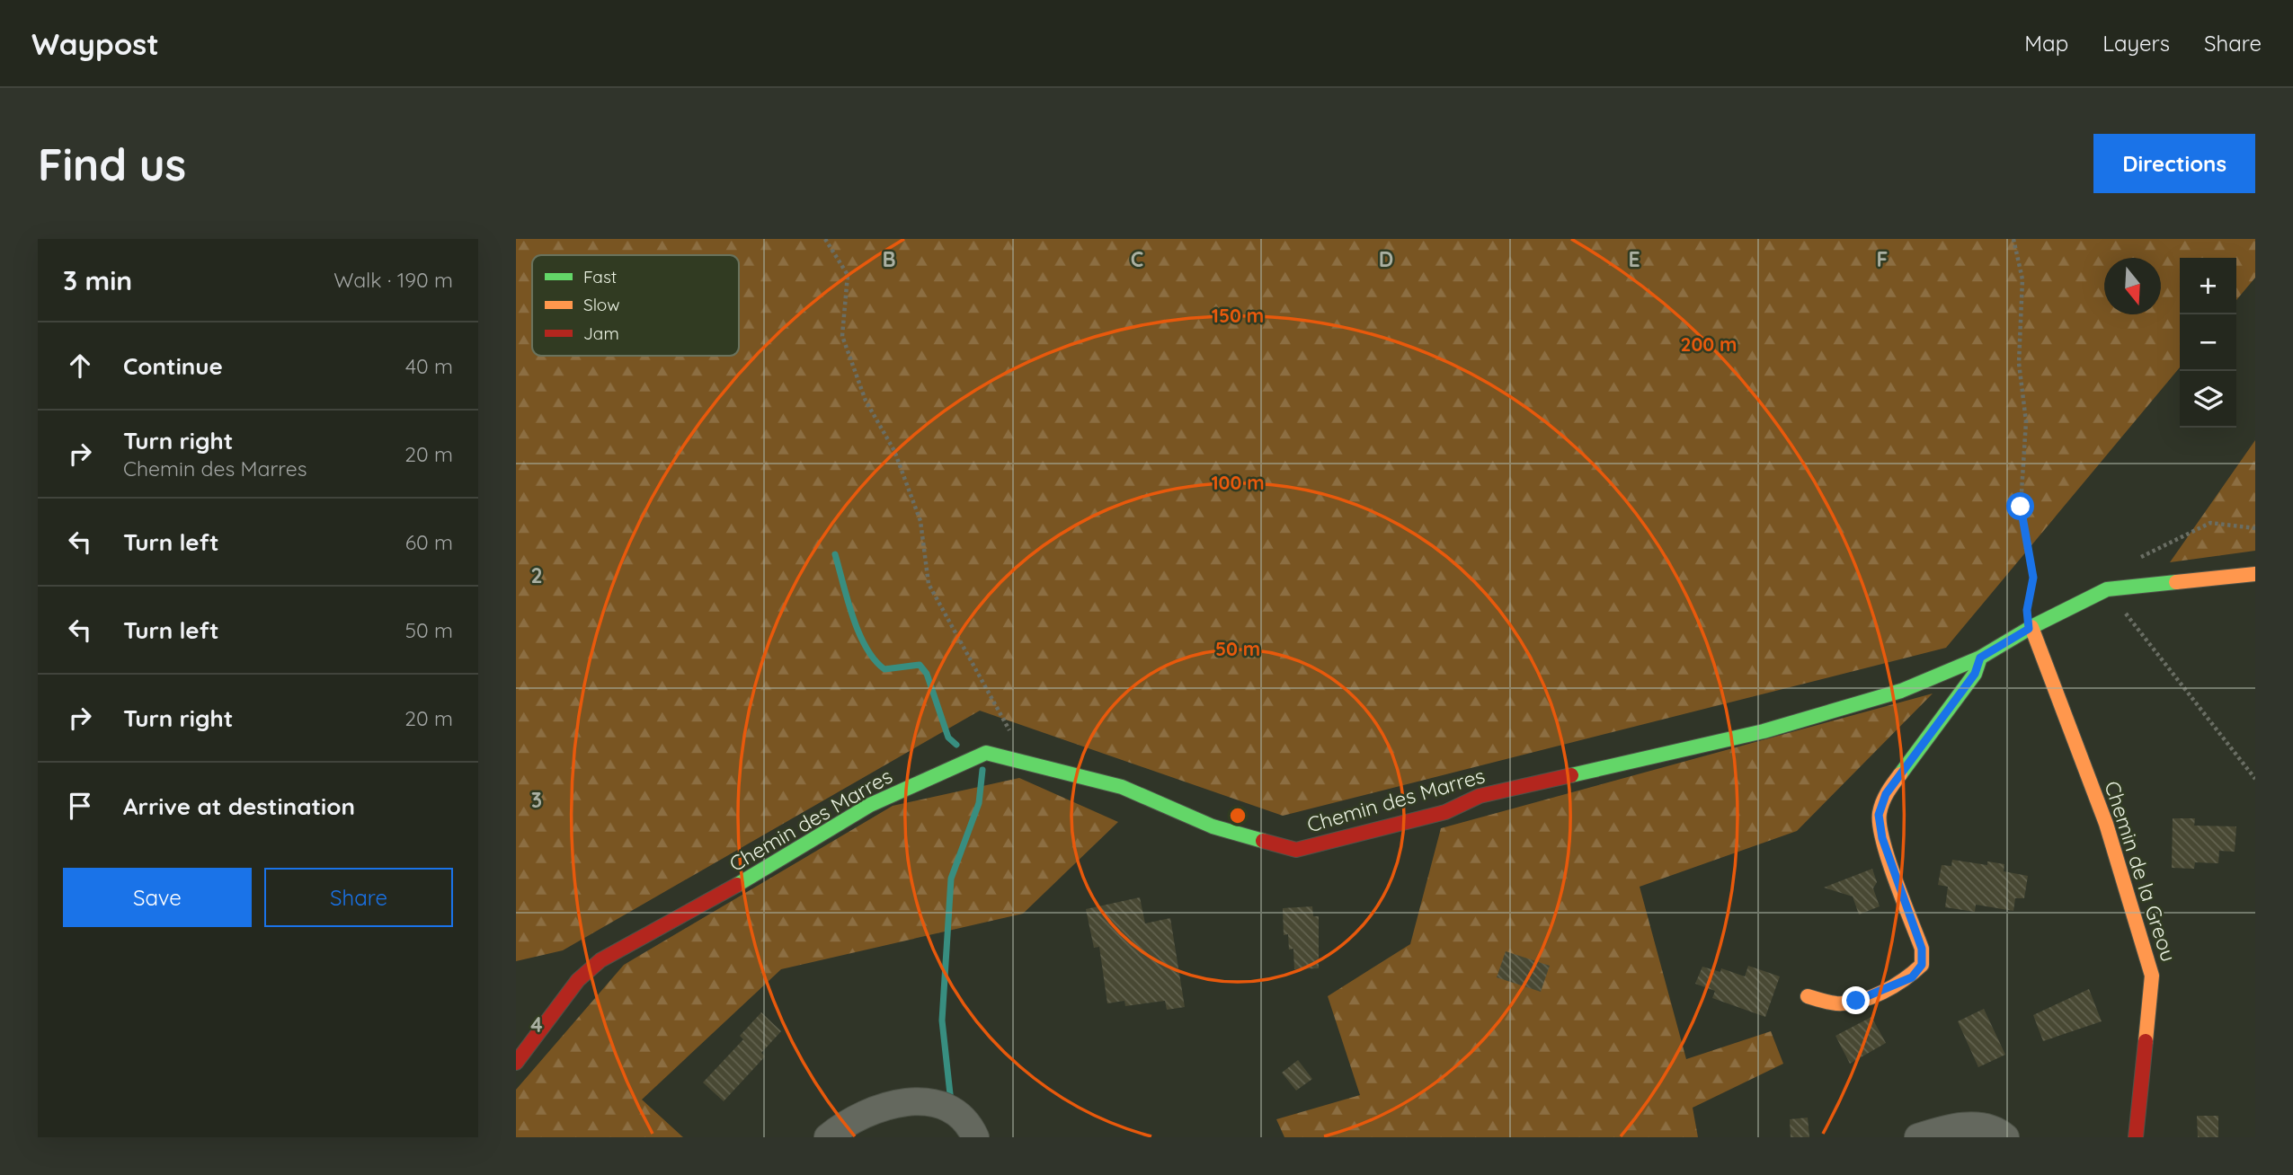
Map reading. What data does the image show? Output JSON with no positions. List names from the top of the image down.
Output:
{
  "streets": {
    "street": ["Chemin des Marres", "Chemin de la Greou"]
  },
  "crossings": [
    ["Chemin des Marres", "Chemin de la Greou"]
  ],
  "legend": ["Fast", "Slow", "Jam"],
  "north": "bottom",
  "page": {
    "header": "Waypost",
    "nav": ["Map", "Layers", "Share"],
    "buttons": [
      "Directions",
      ["Save", "Share"]
    ],
    "title": "Find us",
    "heading": ["3 min", "Walk · 190 m"],
    "map_buttons": ["+", "−"],
    "list": [
      ["Continue", "40 m"],
      ["Turn right", "Chemin des Marres", "20 m"],
      ["Turn left", "60 m"],
      ["Turn left", "50 m"],
      ["Turn right", "20 m"],
      "Arrive at destination"
    ]
  },
  "grid": {
    "columns": [
      "B",
      "C",
      "D",
      "E",
      "F"
    ],
    "rows": ["2", "3", "4"]
  },
  "rings": [
    "150 m",
    "200 m",
    "100 m",
    "50 m"
  ]
}
